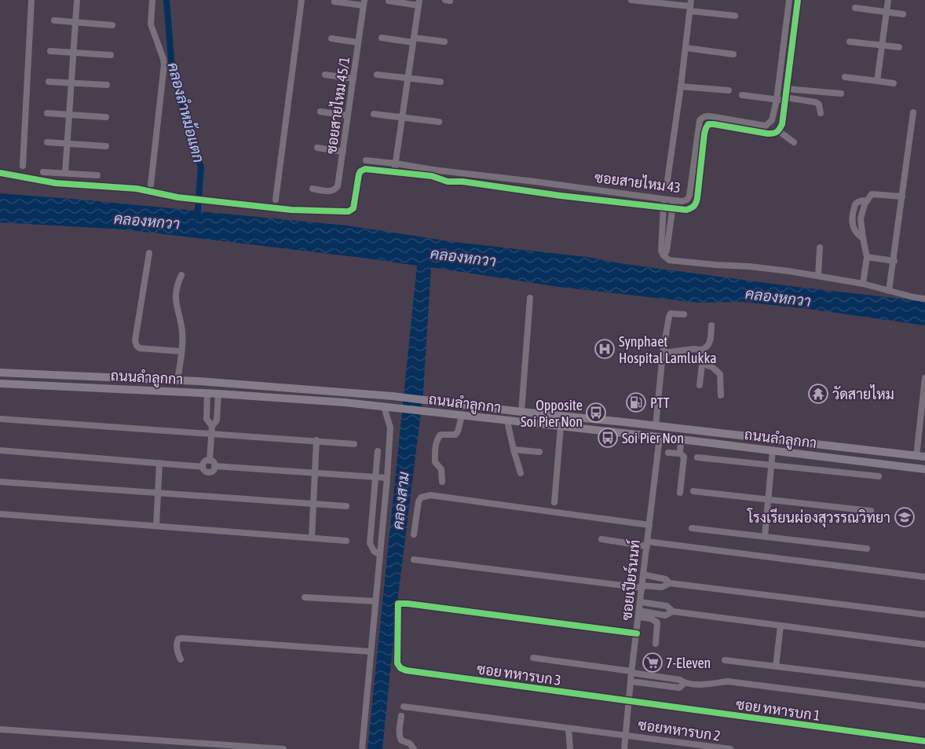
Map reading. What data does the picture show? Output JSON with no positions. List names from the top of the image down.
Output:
{
  "streets": {
    "main road": ["ถนนลำลูกกา"],
    "street": [
      "ซอยสายไหม 45/1",
      "ซอยสายไหม 43",
      "ซอยเปียร์นนท์",
      "ซอย ทหารบก 3",
      "ซอย ทหารบก 1",
      "ซอยทหารบก 2"
    ]
  },
  "crossings": [
    ["ถนนลำลูกกา", "ซอยเปียร์นนท์"],
    ["ซอยเปียร์นนท์", "ซอย ทหารบก 3"],
    ["ซอยเปียร์นนท์", "ซอย ทหารบก 1"],
    ["ซอยเปียร์นนท์", "ซอยทหารบก 2"],
    ["ซอย ทหารบก 3", "ซอย ทหารบก 1"]
  ],
  "water": ["คลองลำหม้อแตก", "คลองหกวา", "คลองสาม"],
  "places": {
    "hospital": ["Synphaet Hospital Lamlukka"],
    "temple": ["วัดสายไหม"],
    "fuel station": ["PTT"],
    "bus stop": ["Opposite Soi Pier Non", "Soi Pier Non"],
    "school or university": ["โรงเรียนผ่องสุวรรณวิทยา"],
    "supermarket": ["7-Eleven"]
  }
}
